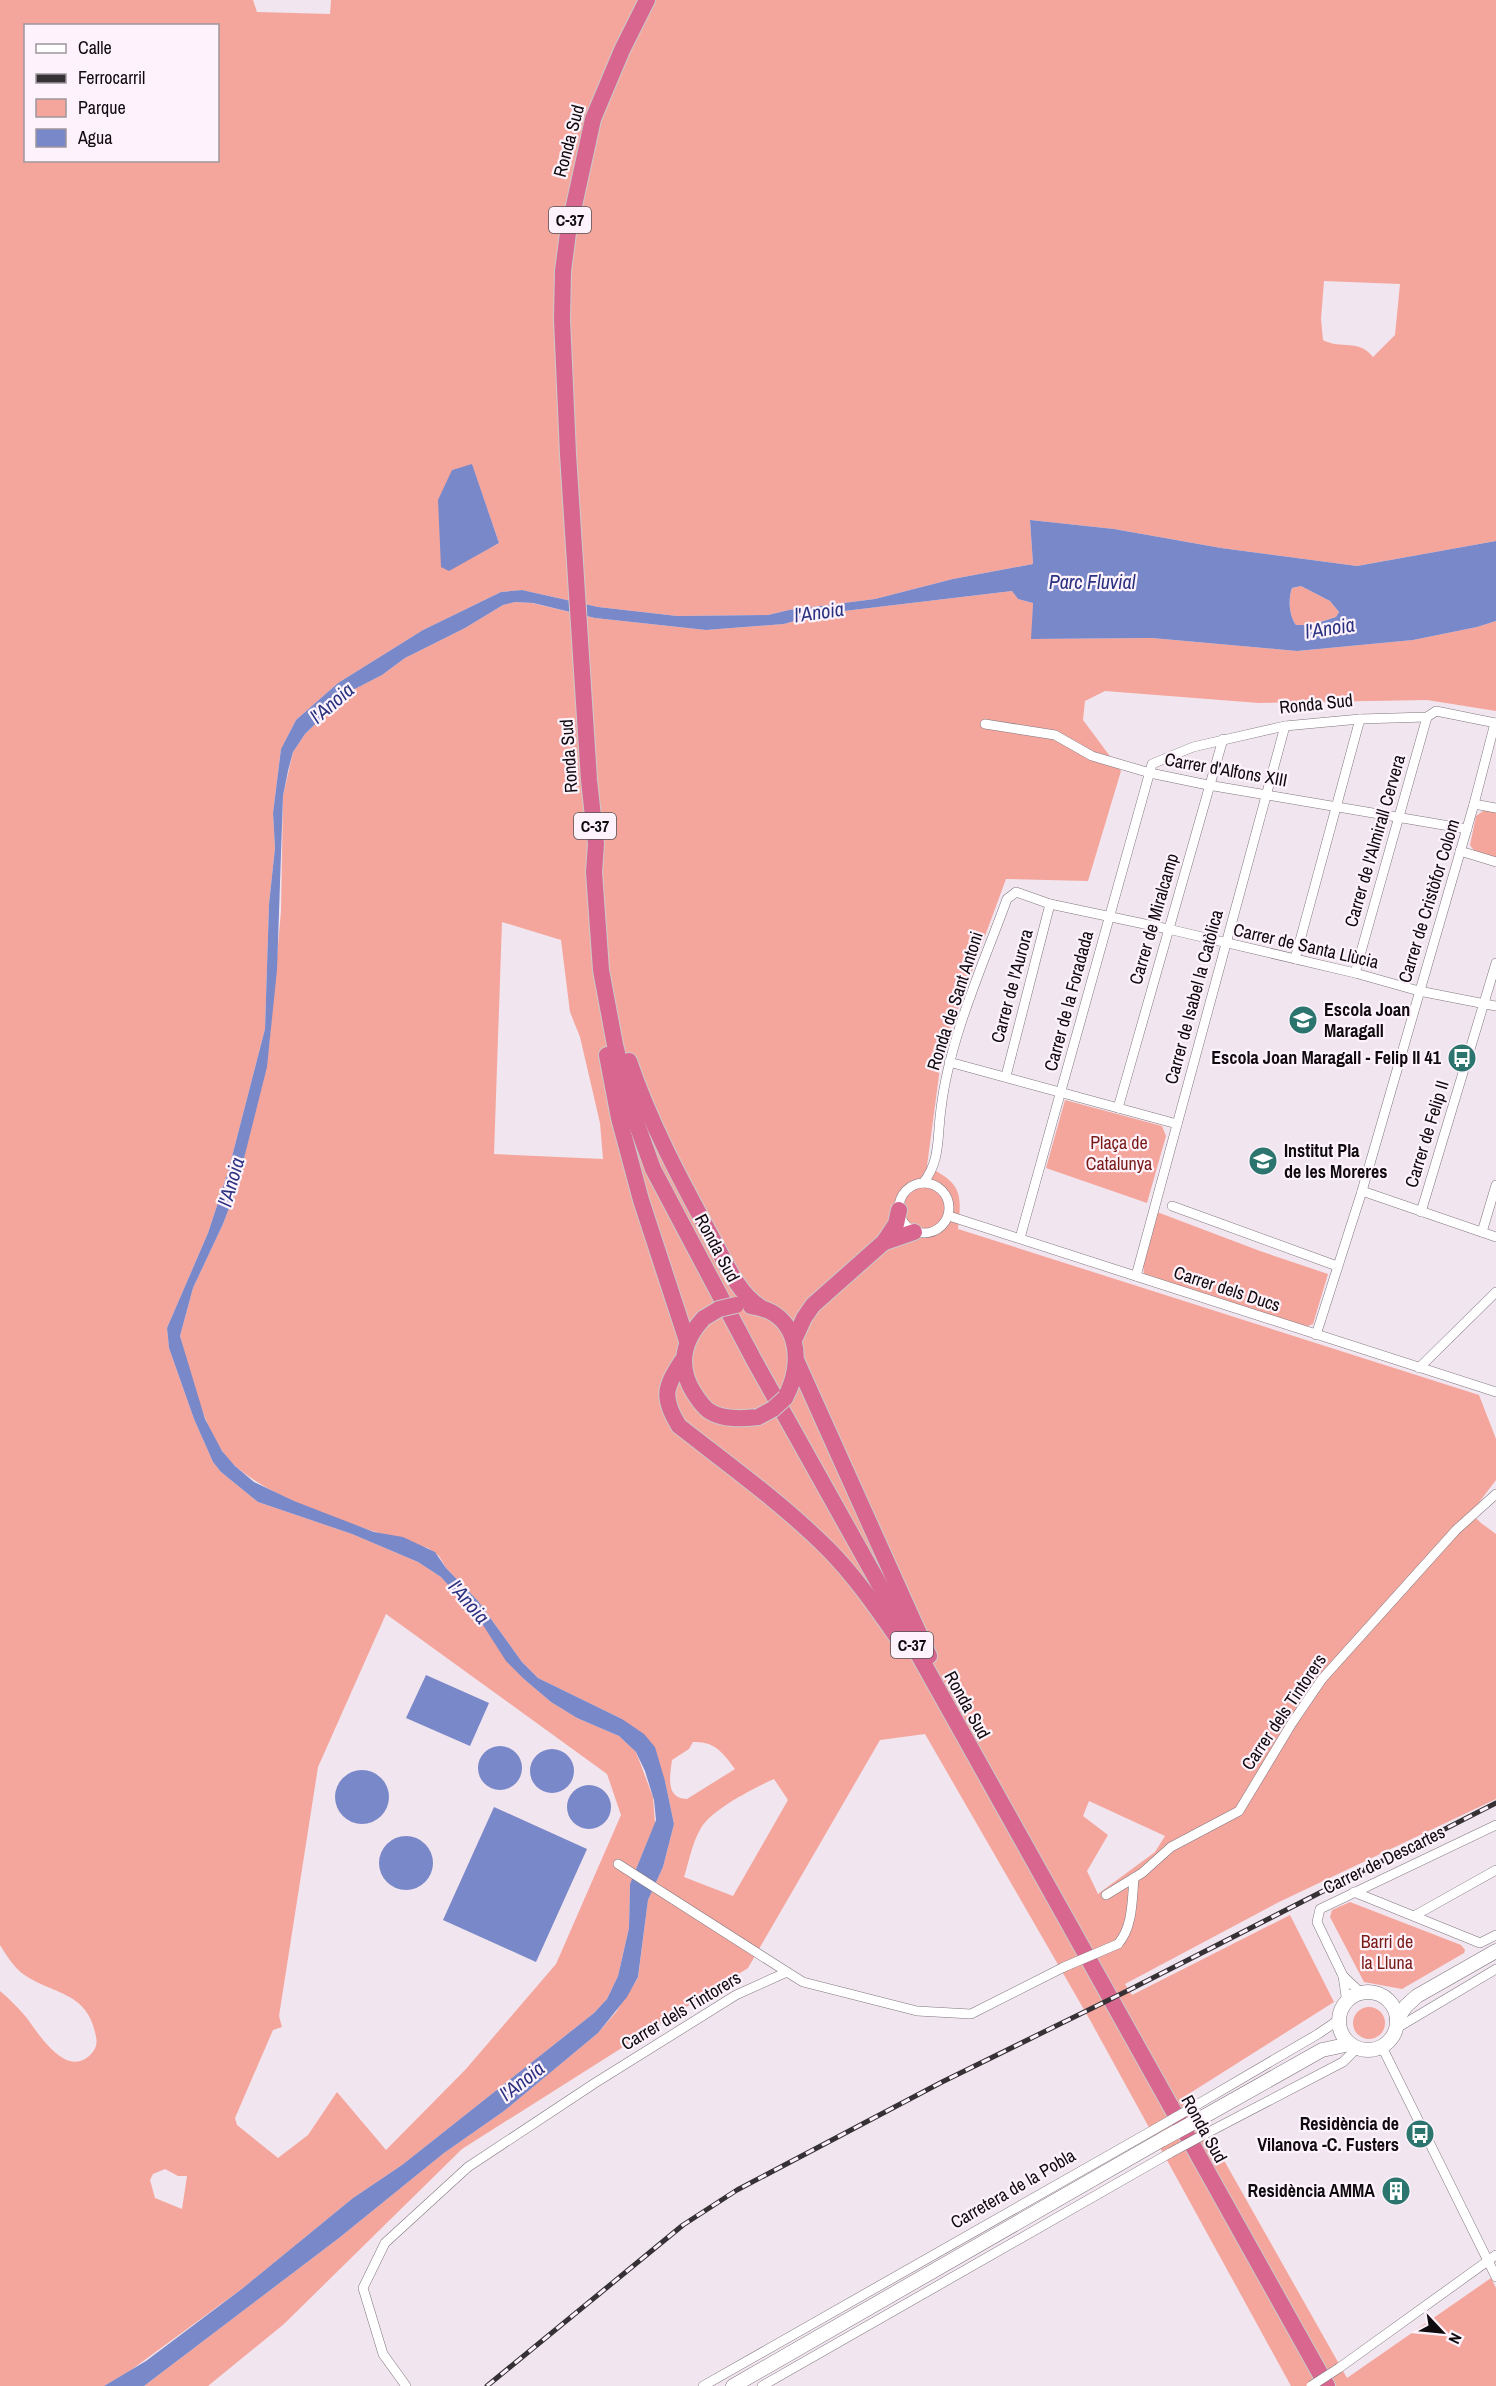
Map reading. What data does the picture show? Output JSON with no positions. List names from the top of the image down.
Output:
{
  "streets": {
    "highway": ["Ronda Sud", "C-37"],
    "street": [
      "Carrer d'Alfons XIII",
      "Carrer de l'Almirall Cervera",
      "Carrer de Cristòfor Colom",
      "Carrer de Miralcamp",
      "Carrer de Santa Llùcia",
      "Carrer de l'Aurora",
      "Carrer de Isabel la Catòlica",
      "Ronda de Sant Antoni",
      "Carrer de la Foradada",
      "Carrer de Felip II",
      "Carrer dels Ducs",
      "Carrer dels Tintorers",
      "Carrer de Descartes",
      "Carretera de la Pobla"
    ]
  },
  "crossings": [
    ["Ronda Sud", "Carrer d'Alfons XIII"],
    ["Ronda Sud", "Carrer de l'Almirall Cervera"],
    ["Ronda Sud", "Carrer de Cristòfor Colom"],
    ["Ronda Sud", "Carrer de Miralcamp"],
    ["Ronda Sud", "Carrer de Isabel la Catòlica"],
    ["Ronda Sud", "Carrer de la Foradada"],
    ["Carrer d'Alfons XIII", "Carrer de l'Almirall Cervera"],
    ["Carrer d'Alfons XIII", "Carrer de Cristòfor Colom"],
    ["Carrer d'Alfons XIII", "Carrer de Miralcamp"],
    ["Carrer d'Alfons XIII", "Carrer de Isabel la Catòlica"],
    ["Carrer d'Alfons XIII", "Carrer de la Foradada"],
    ["Carrer de l'Almirall Cervera", "Carrer de Santa Llùcia"],
    ["Carrer de Cristòfor Colom", "Carrer de Santa Llùcia"],
    ["Carrer de Cristòfor Colom", "Carrer dels Ducs"],
    ["Carrer de Miralcamp", "Carrer de Santa Llùcia"],
    ["Carrer de Santa Llùcia", "Carrer de l'Aurora"],
    ["Carrer de Santa Llùcia", "Carrer de Isabel la Catòlica"],
    ["Carrer de Santa Llùcia", "Ronda de Sant Antoni"],
    ["Carrer de Santa Llùcia", "Carrer de la Foradada"],
    ["Carrer de Santa Llùcia", "Carrer de Felip II"],
    ["Carrer de Isabel la Catòlica", "Carrer dels Ducs"],
    ["Ronda de Sant Antoni", "Carrer dels Ducs"],
    ["Carrer de la Foradada", "Carrer dels Ducs"],
    ["Carrer de Descartes", "Carretera de la Pobla"]
  ],
  "water": ["Parc Fluvial", "l'Anoia"],
  "parks": ["Plaça de Catalunya", "Barri de la Lluna"],
  "places": {
    "school or university": ["Escola Joan Maragall", "Institut Pla de les Moreres"],
    "bus stop": ["Escola Joan Maragall - Felip II 41", "Residència de Vilanova -C. Fusters"],
    "building": ["Residència AMMA"]
  },
  "legend": [
    "Calle",
    "Ferrocarril",
    "Parque",
    "Agua"
  ],
  "north": "bottom right"
}
